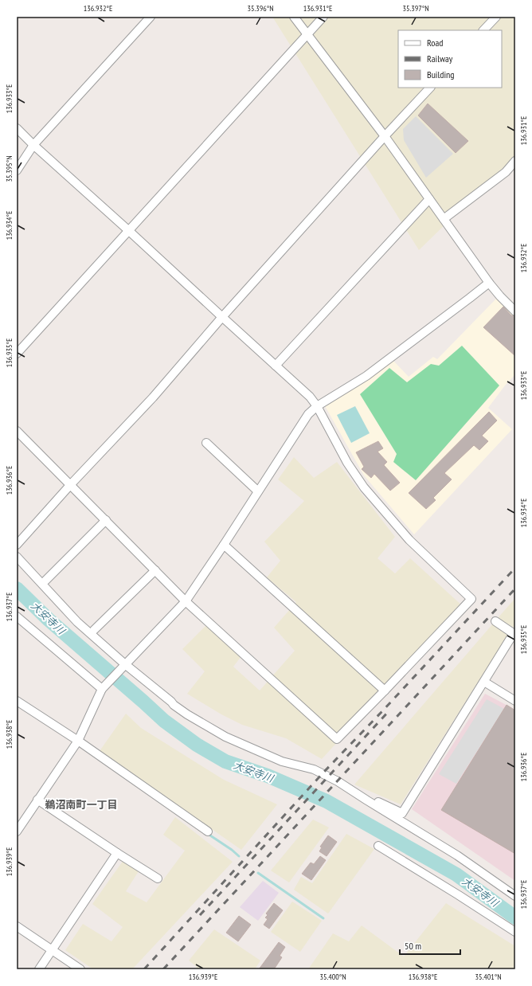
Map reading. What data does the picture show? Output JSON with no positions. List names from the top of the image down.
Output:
{
  "districts": ["鵜沼南町一丁目"],
  "water": ["大安寺川"],
  "legend": ["Road", "Railway", "Building"],
  "scale_bar": "50 m",
  "coordinates": [
    "136.932°E",
    "35.396°N",
    "136.931°E",
    "35.397°N",
    "136.933°E",
    "35.395°N",
    "136.934°E",
    "136.935°E",
    "136.936°E",
    "136.937°E",
    "136.938°E",
    "136.939°E",
    "35.400°N",
    "35.401°N"
  ]
}
